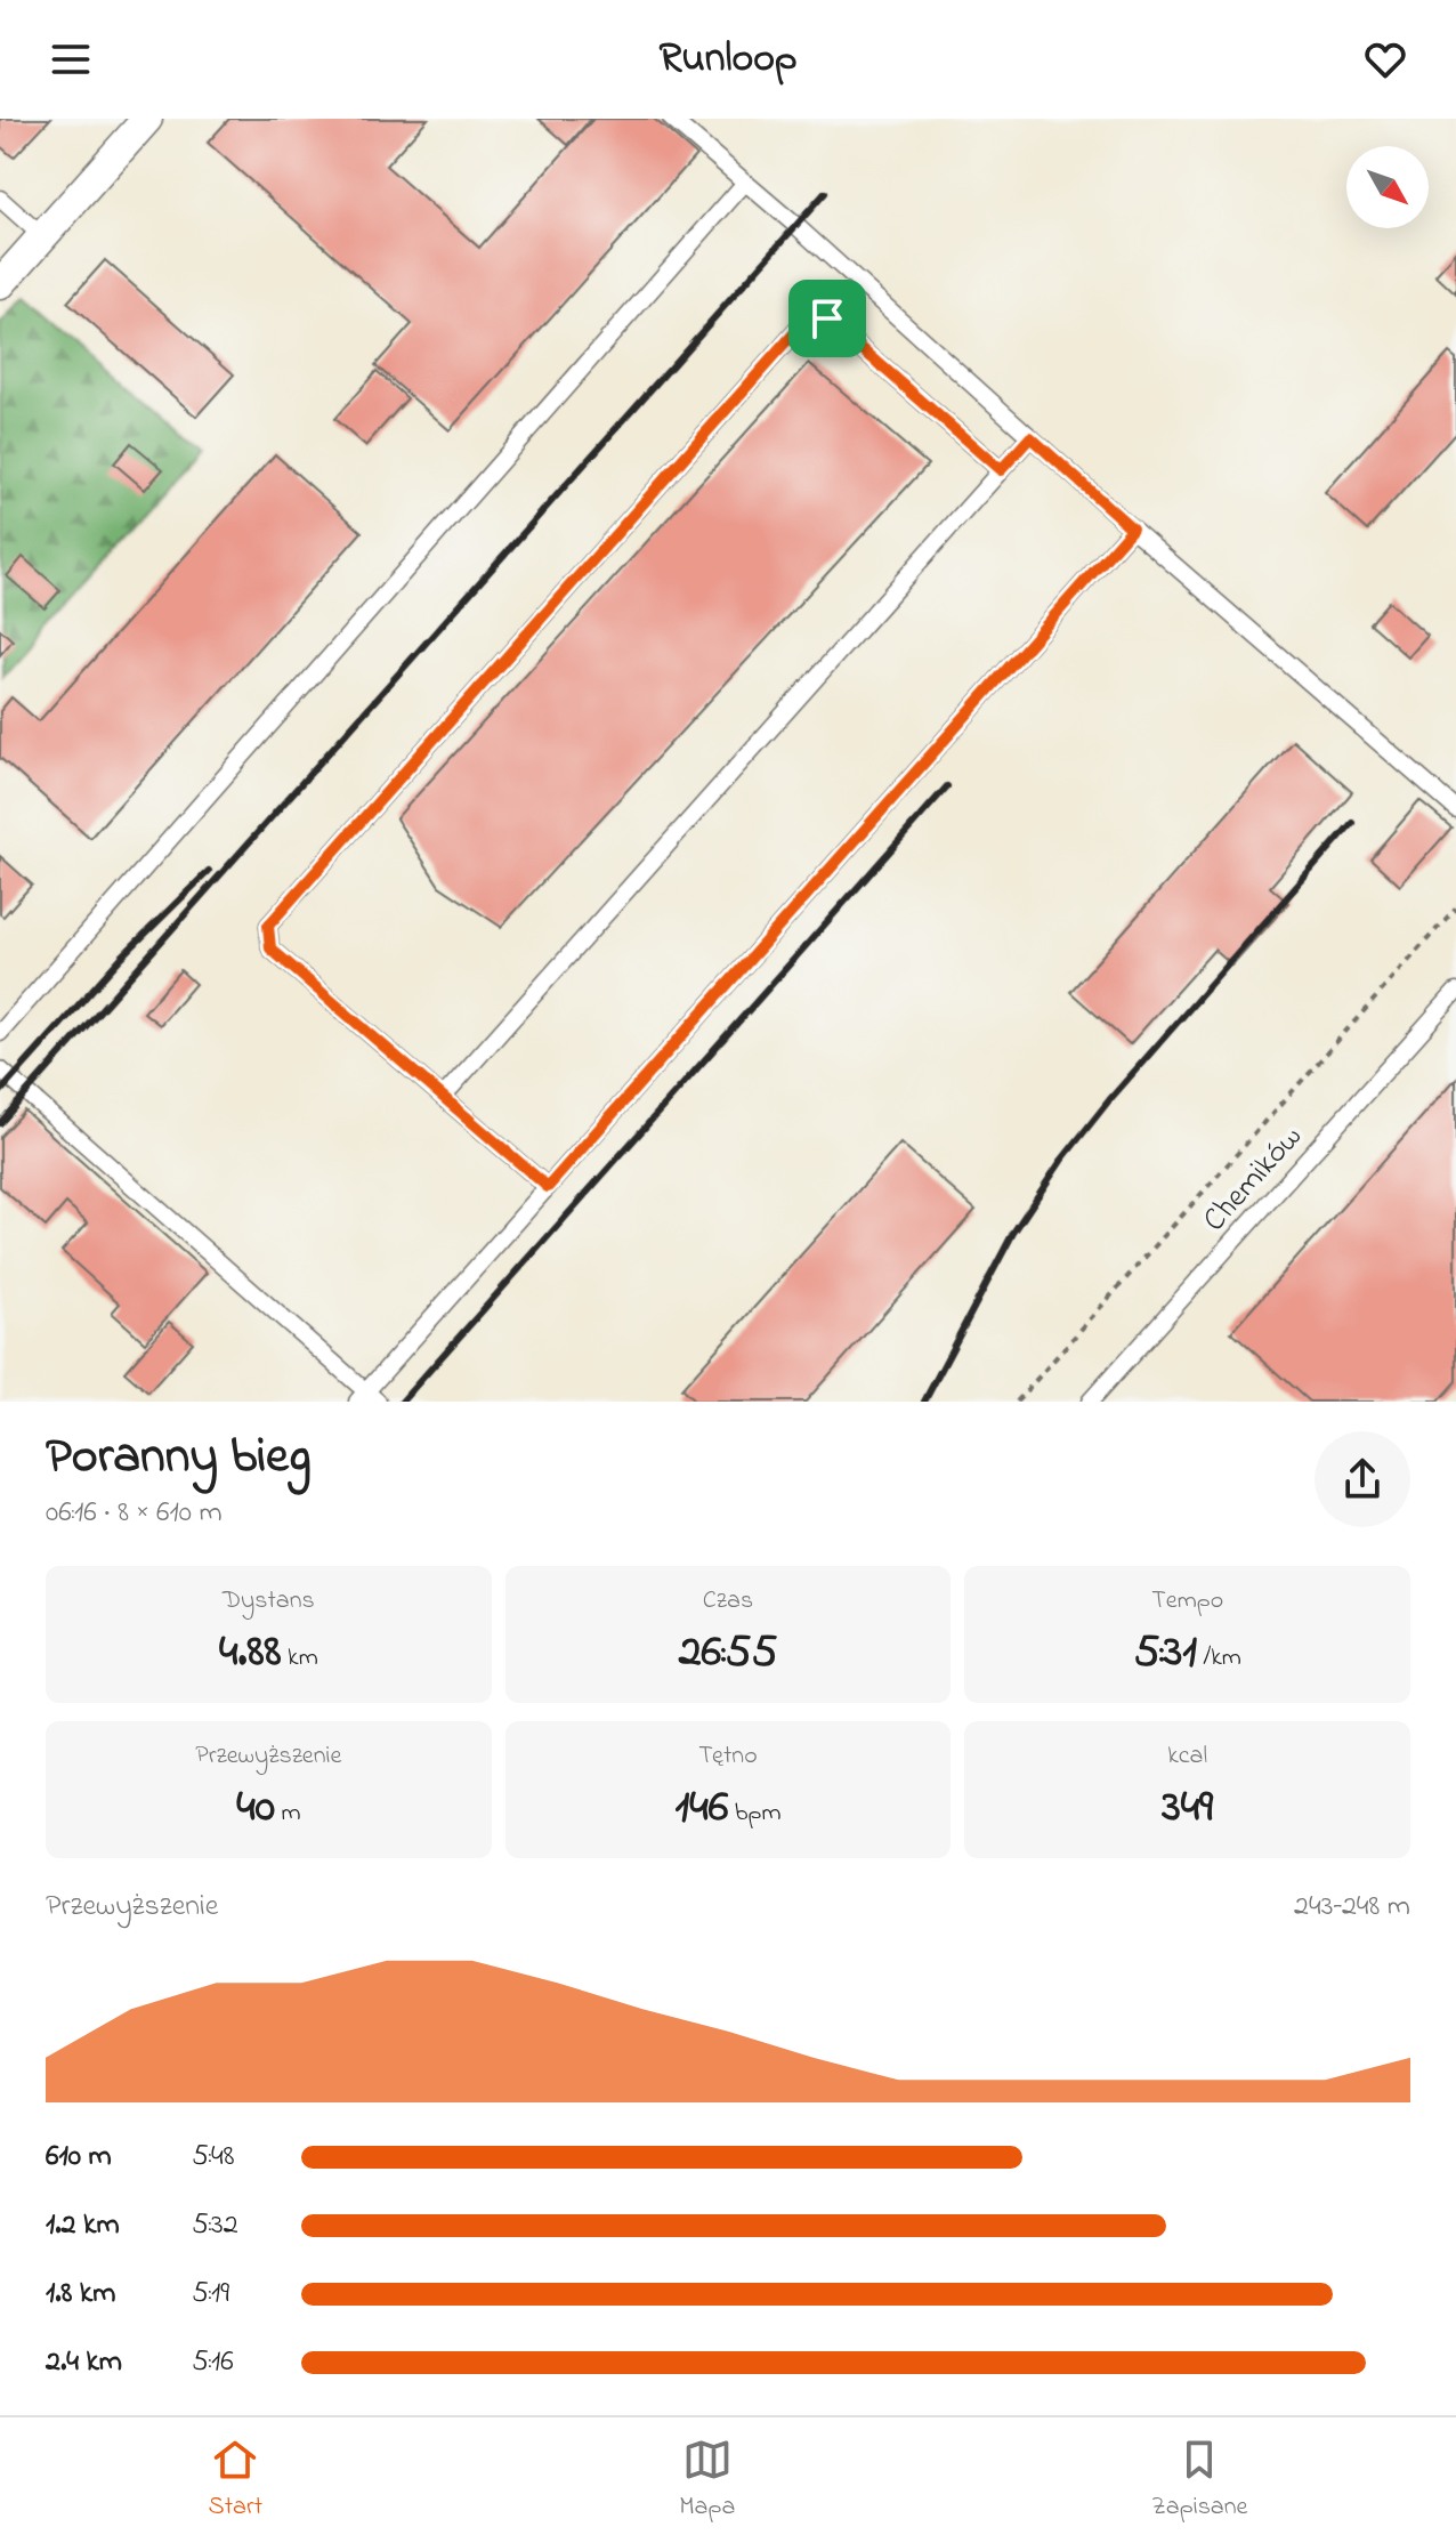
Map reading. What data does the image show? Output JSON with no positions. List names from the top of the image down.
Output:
{
  "streets": {
    "lane": ["Chemików"]
  },
  "north": "bottom right",
  "page": {
    "header": "Runloop",
    "heading": ["Poranny bieg", "06:16 · 8 × 610 m"],
    "stats": [
      ["Dystans", "4.88 km"],
      ["Czas", "26:55"],
      ["Tempo", "5:31 /km"],
      ["Przewyższenie", "40 m"],
      ["Tętno", "146 bpm"],
      ["kcal", "349"]
    ],
    "chart": ["Przewyższenie", "243–248 m"],
    "list": [
      {
        "name": "610 m",
        "note": "5:48"
      },
      {
        "name": "1.2 km",
        "note": "5:32"
      },
      {
        "name": "1.8 km",
        "note": "5:19"
      },
      {
        "name": "2.4 km",
        "note": "5:16"
      }
    ],
    "tabs": ["Start", "Mapa", "Zapisane"]
  }
}
